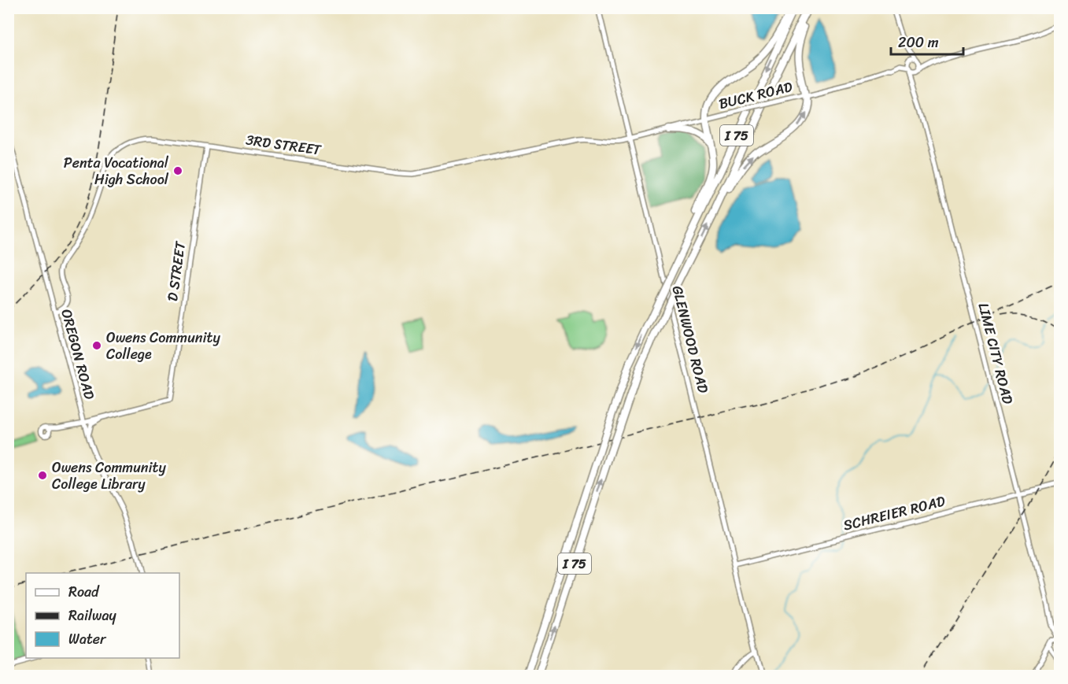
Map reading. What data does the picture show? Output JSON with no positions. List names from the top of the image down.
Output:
{
  "streets": {
    "highway": ["I 75"],
    "street": [
      "BUCK ROAD",
      "3RD STREET",
      "D STREET",
      "GLENWOOD ROAD",
      "LIME CITY ROAD",
      "OREGON ROAD",
      "SCHREIER ROAD"
    ]
  },
  "crossings": [
    ["BUCK ROAD", "3RD STREET"],
    ["BUCK ROAD", "GLENWOOD ROAD"],
    ["BUCK ROAD", "LIME CITY ROAD"],
    ["3RD STREET", "D STREET"],
    ["3RD STREET", "GLENWOOD ROAD"],
    ["3RD STREET", "OREGON ROAD"],
    ["GLENWOOD ROAD", "SCHREIER ROAD"],
    ["LIME CITY ROAD", "SCHREIER ROAD"]
  ],
  "places": ["Penta Vocational High School", "Owens Community College", "Owens Community College Library"],
  "legend": ["Road", "Railway", "Water"],
  "scale_bar": "200 m"
}
